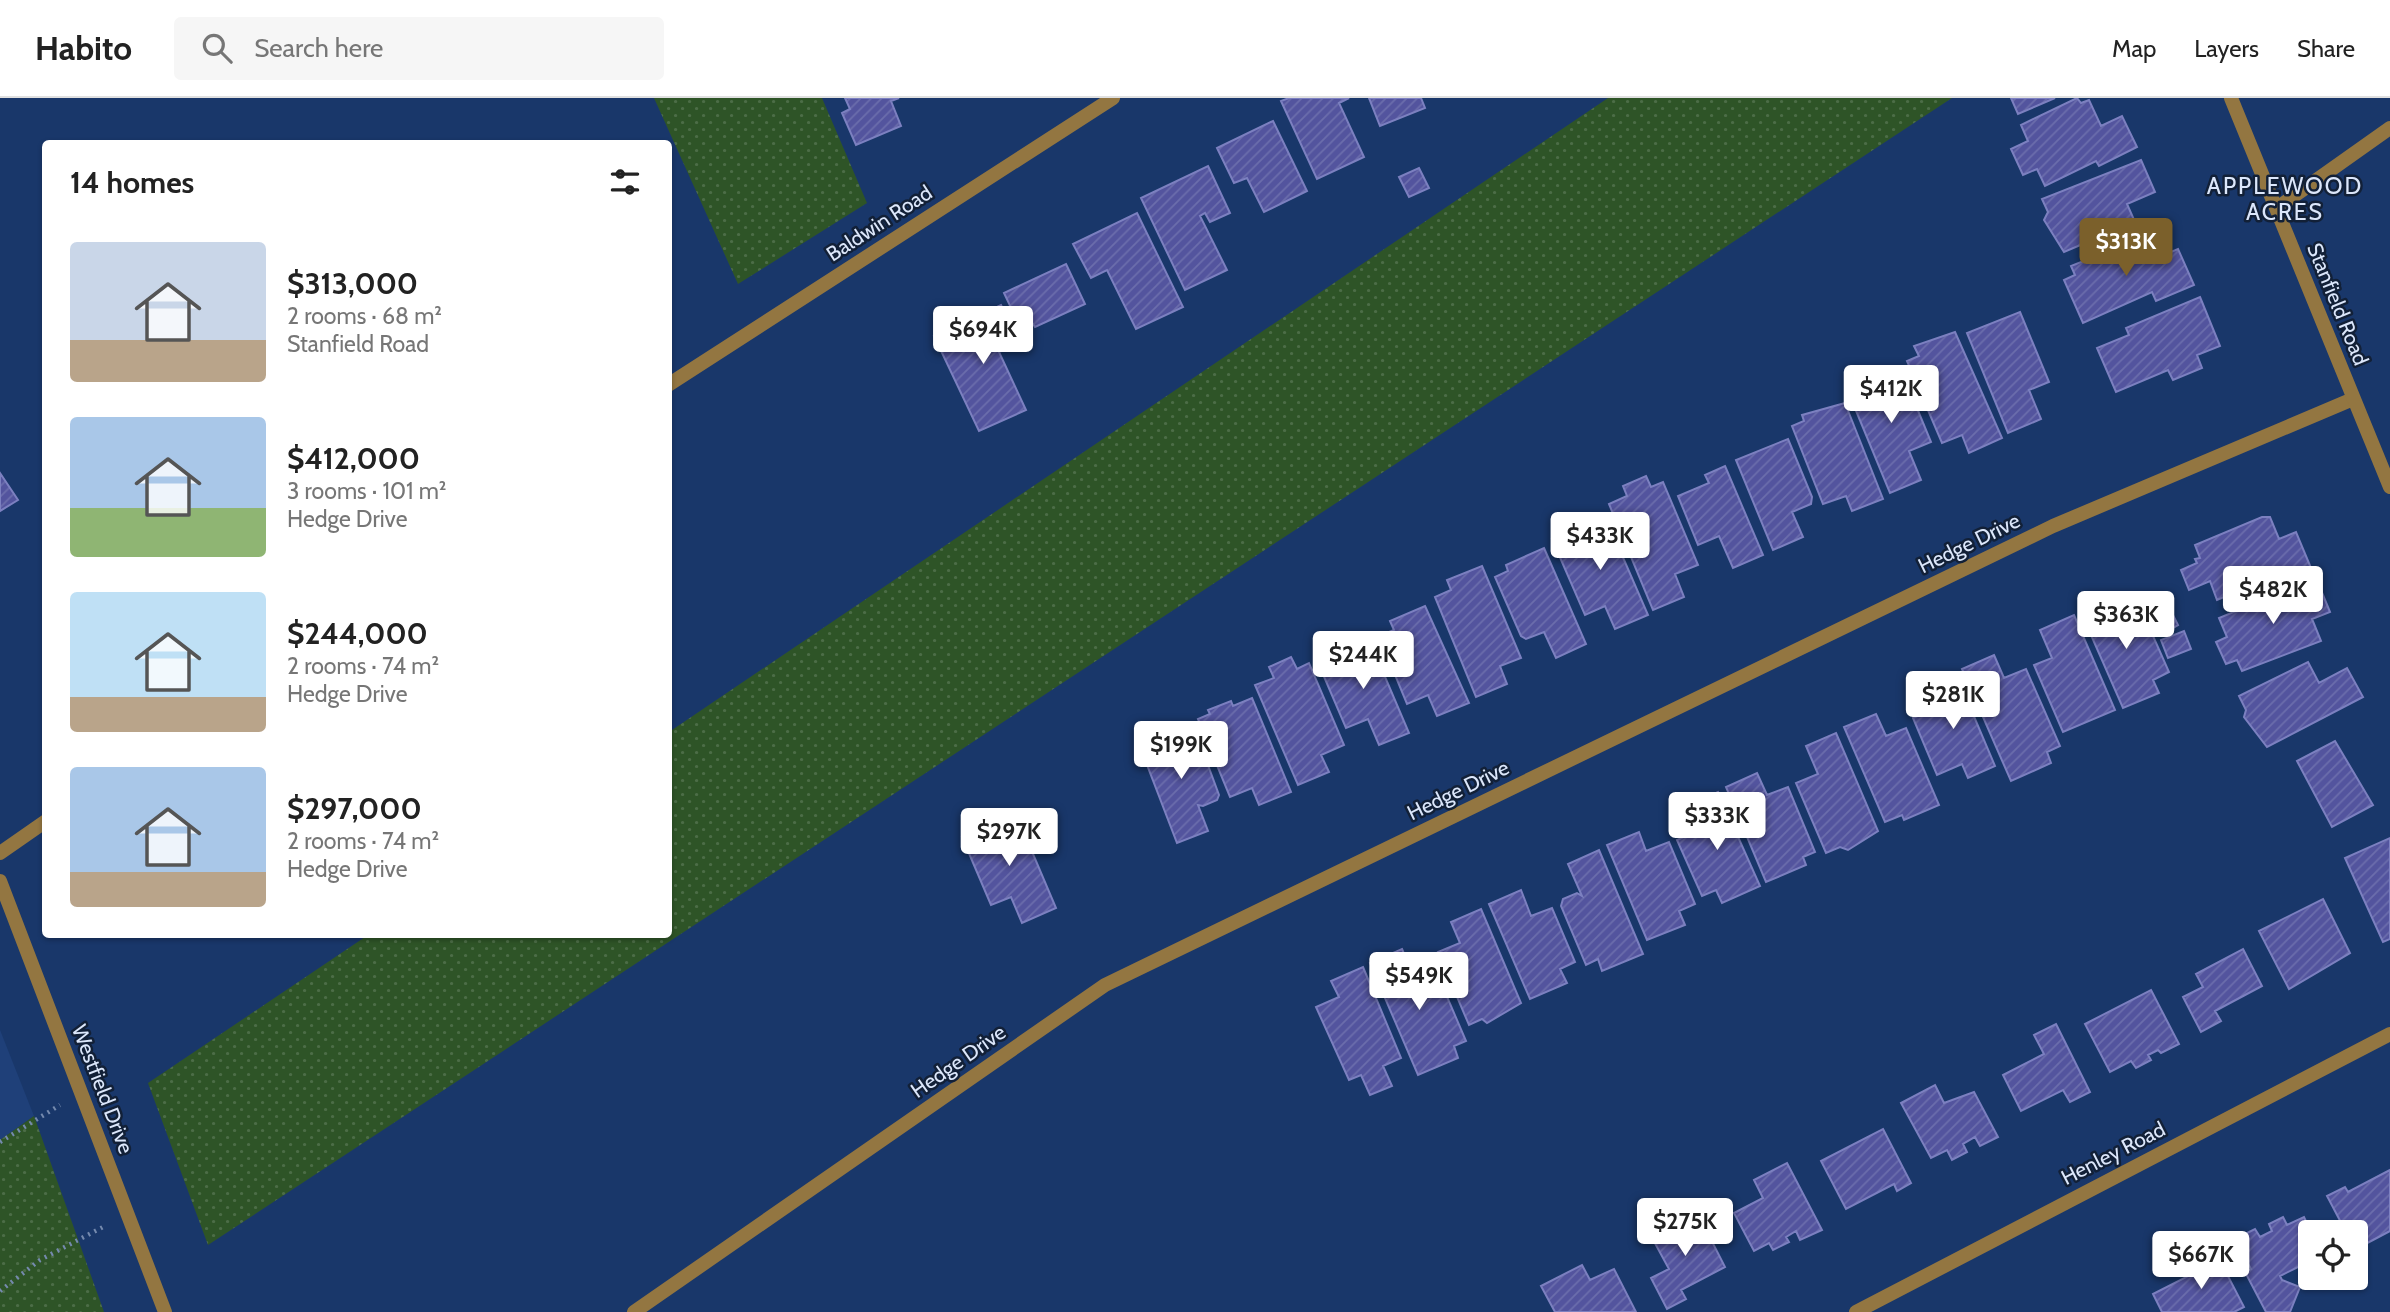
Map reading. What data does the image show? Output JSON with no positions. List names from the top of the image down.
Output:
{
  "streets": {
    "street": [
      "Baldwin Road",
      "Stanfield Road",
      "Hedge Drive",
      "Westfield Drive",
      "Henley Road"
    ]
  },
  "crossings": [
    ["Stanfield Road", "Hedge Drive"]
  ],
  "districts": ["APPLEWOOD ACRES"],
  "page": {
    "header": "Habito",
    "search": "Search here",
    "nav": ["Map", "Layers", "Share"],
    "heading": "14 homes",
    "price": [
      "$313K",
      "$694K",
      "$412K",
      "$433K",
      "$482K",
      "$363K",
      "$244K",
      "$281K",
      "$199K",
      "$333K",
      "$297K",
      "$549K",
      "$275K",
      "$667K"
    ],
    "list": [
      {
        "name": "$313,000",
        "note": "2 rooms · 68 m² · Stanfield Road"
      },
      {
        "name": "$412,000",
        "note": "3 rooms · 101 m² · Hedge Drive"
      },
      {
        "name": "$244,000",
        "note": "2 rooms · 74 m² · Hedge Drive"
      },
      {
        "name": "$297,000",
        "note": "2 rooms · 74 m² · Hedge Drive"
      }
    ]
  }
}
